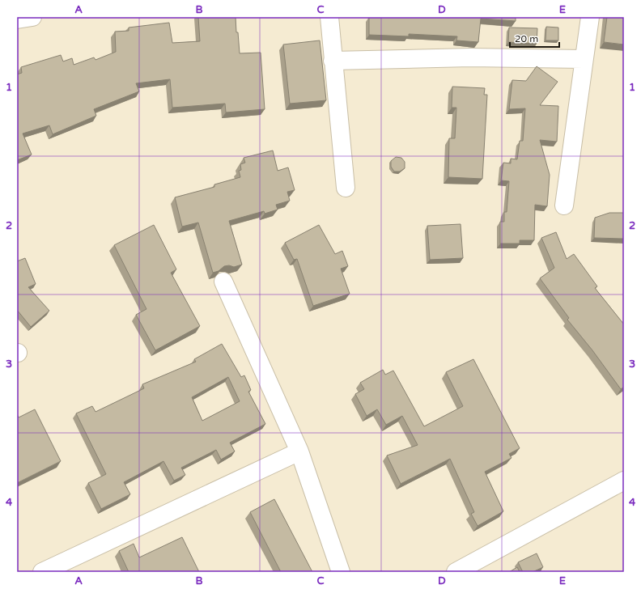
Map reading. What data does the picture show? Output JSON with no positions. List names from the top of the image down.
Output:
{
  "scale_bar": "20 m",
  "grid": {
    "columns": [
      "A",
      "B",
      "C",
      "D",
      "E"
    ],
    "rows": [
      "1",
      "2",
      "3",
      "4"
    ]
  }
}
